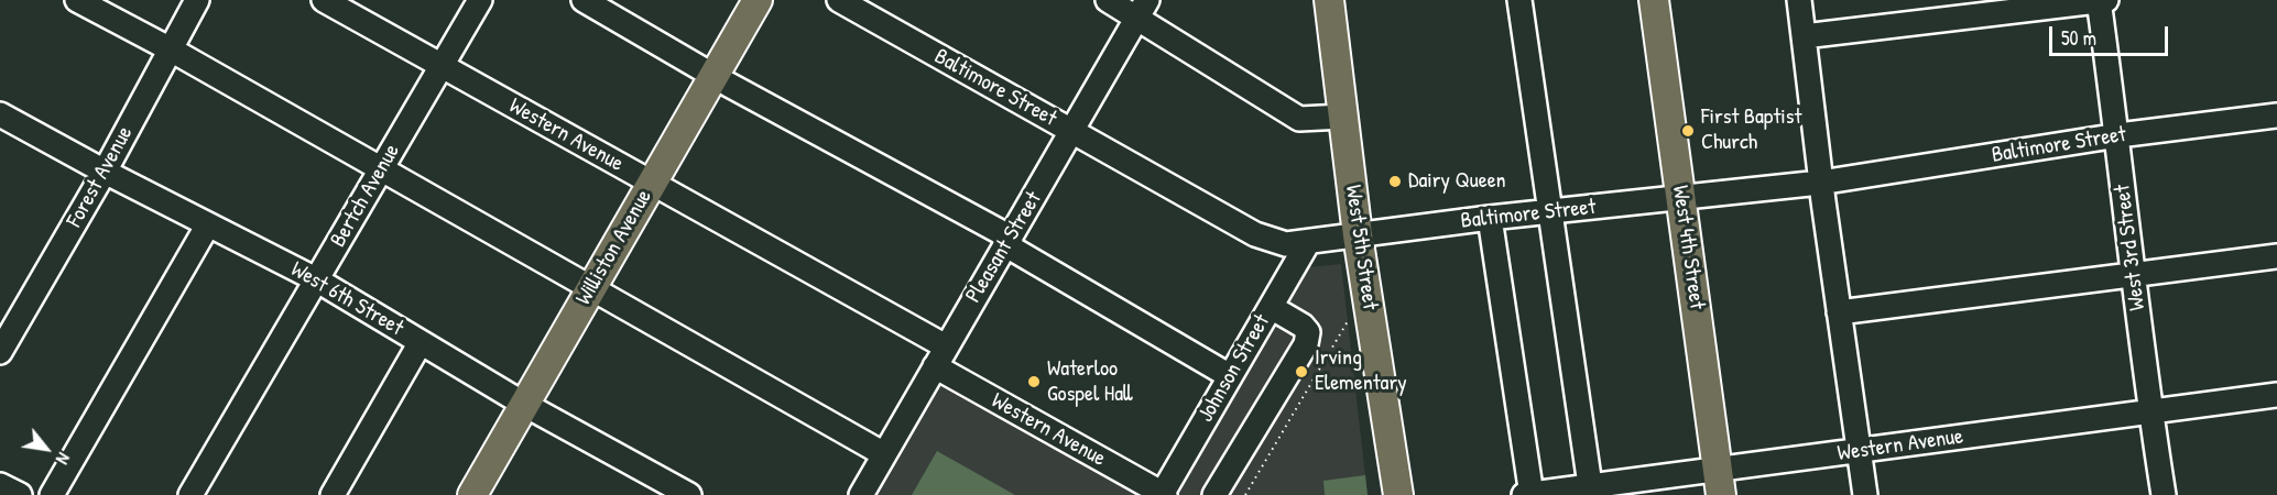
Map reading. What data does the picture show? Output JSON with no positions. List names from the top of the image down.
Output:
{
  "streets": {
    "main road": ["Williston Avenue", "West 5th Street", "West 4th Street"],
    "street": [
      "Baltimore Street",
      "Western Avenue",
      "Forest Avenue",
      "Bertch Avenue",
      "Pleasant Street",
      "West 3rd Street",
      "West 6th Street",
      "Johnson Street"
    ]
  },
  "crossings": [
    ["Baltimore Street", "Pleasant Street"],
    ["Baltimore Street", "West 5th Street"],
    ["Baltimore Street", "West 4th Street"],
    ["Baltimore Street", "West 3rd Street"],
    ["Baltimore Street", "Johnson Street"],
    ["Western Avenue", "Bertch Avenue"],
    ["Western Avenue", "Williston Avenue"],
    ["Western Avenue", "Pleasant Street"],
    ["Western Avenue", "West 4th Street"],
    ["Western Avenue", "West 3rd Street"],
    ["Western Avenue", "Johnson Street"],
    ["Forest Avenue", "West 6th Street"],
    ["Bertch Avenue", "West 6th Street"],
    ["Williston Avenue", "West 6th Street"]
  ],
  "places": [
    "First Baptist Church",
    "Dairy Queen",
    "Irving Elementary",
    "Waterloo Gospel Hall"
  ],
  "scale_bar": "50 m",
  "north": "bottom right"
}
